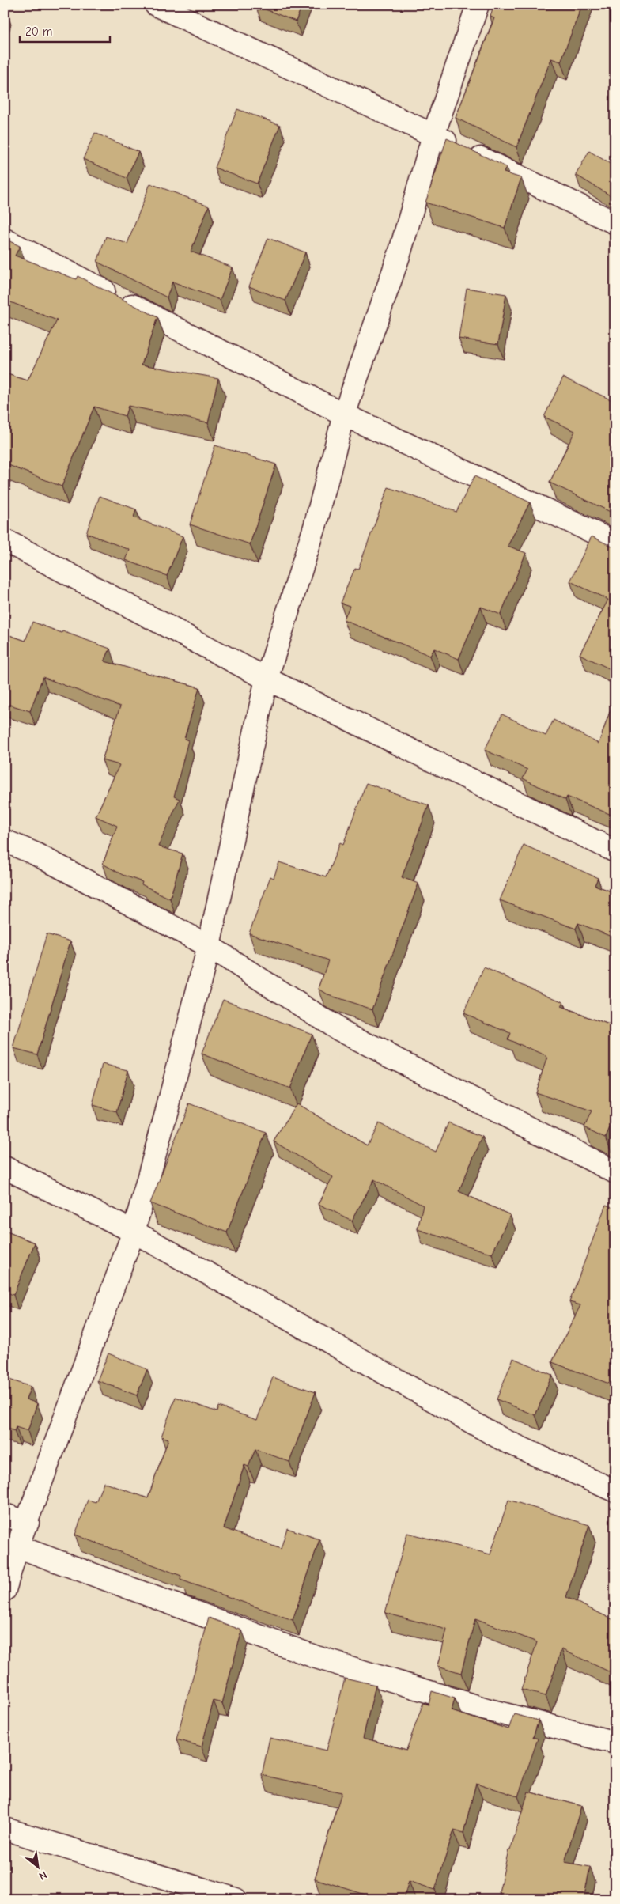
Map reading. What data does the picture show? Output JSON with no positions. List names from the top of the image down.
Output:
{
  "scale_bar": "20 m",
  "north": "bottom right"
}
